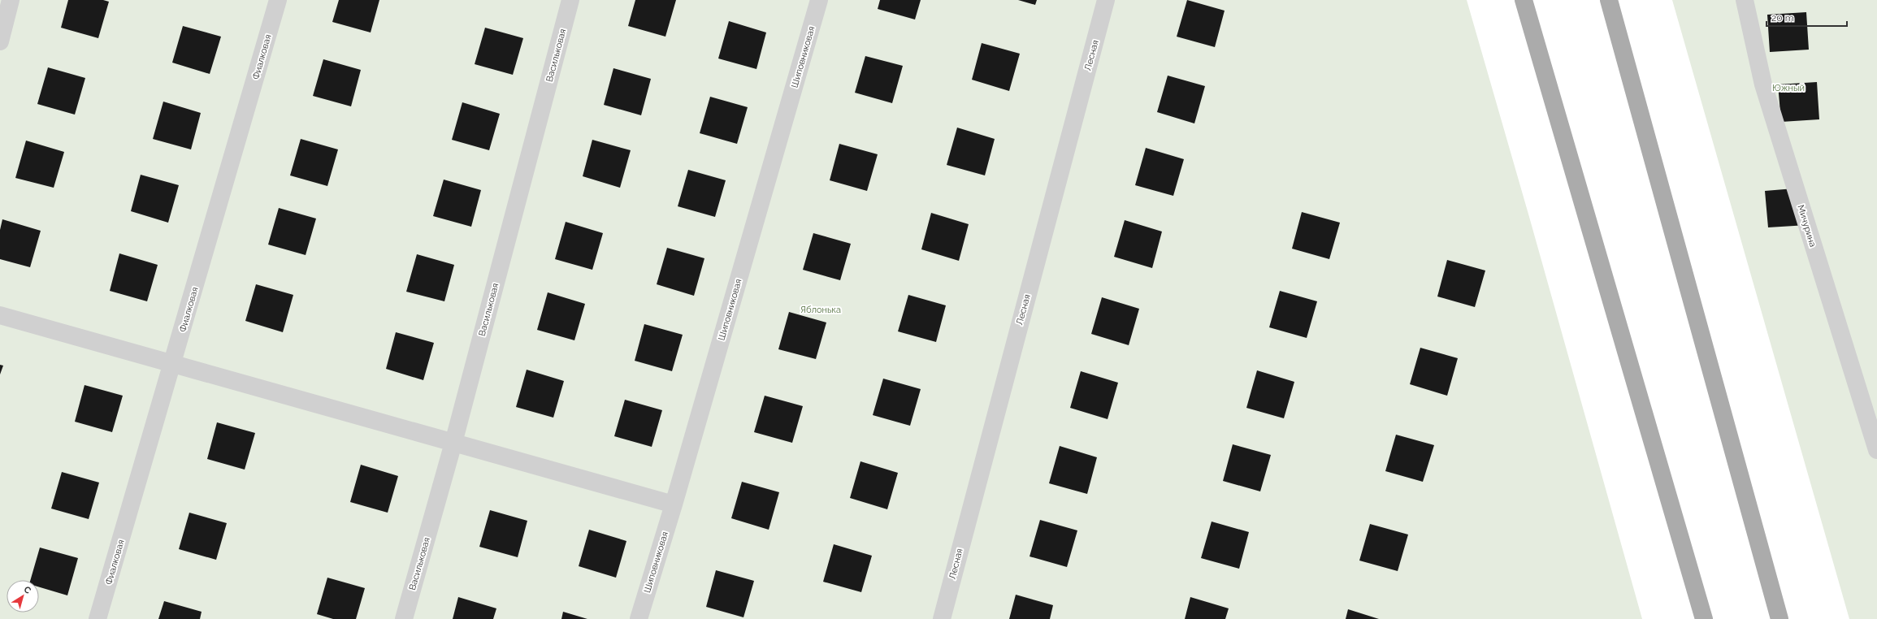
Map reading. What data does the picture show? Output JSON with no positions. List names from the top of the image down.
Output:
{
  "streets": {
    "street": [
      "Васильковая",
      "Лесная",
      "Фиалковая",
      "Шиповниковая",
      "Мичурина"
    ]
  },
  "parks": ["Южный", "Яблонька"],
  "scale_bar": "20 m",
  "north": "top right"
}
